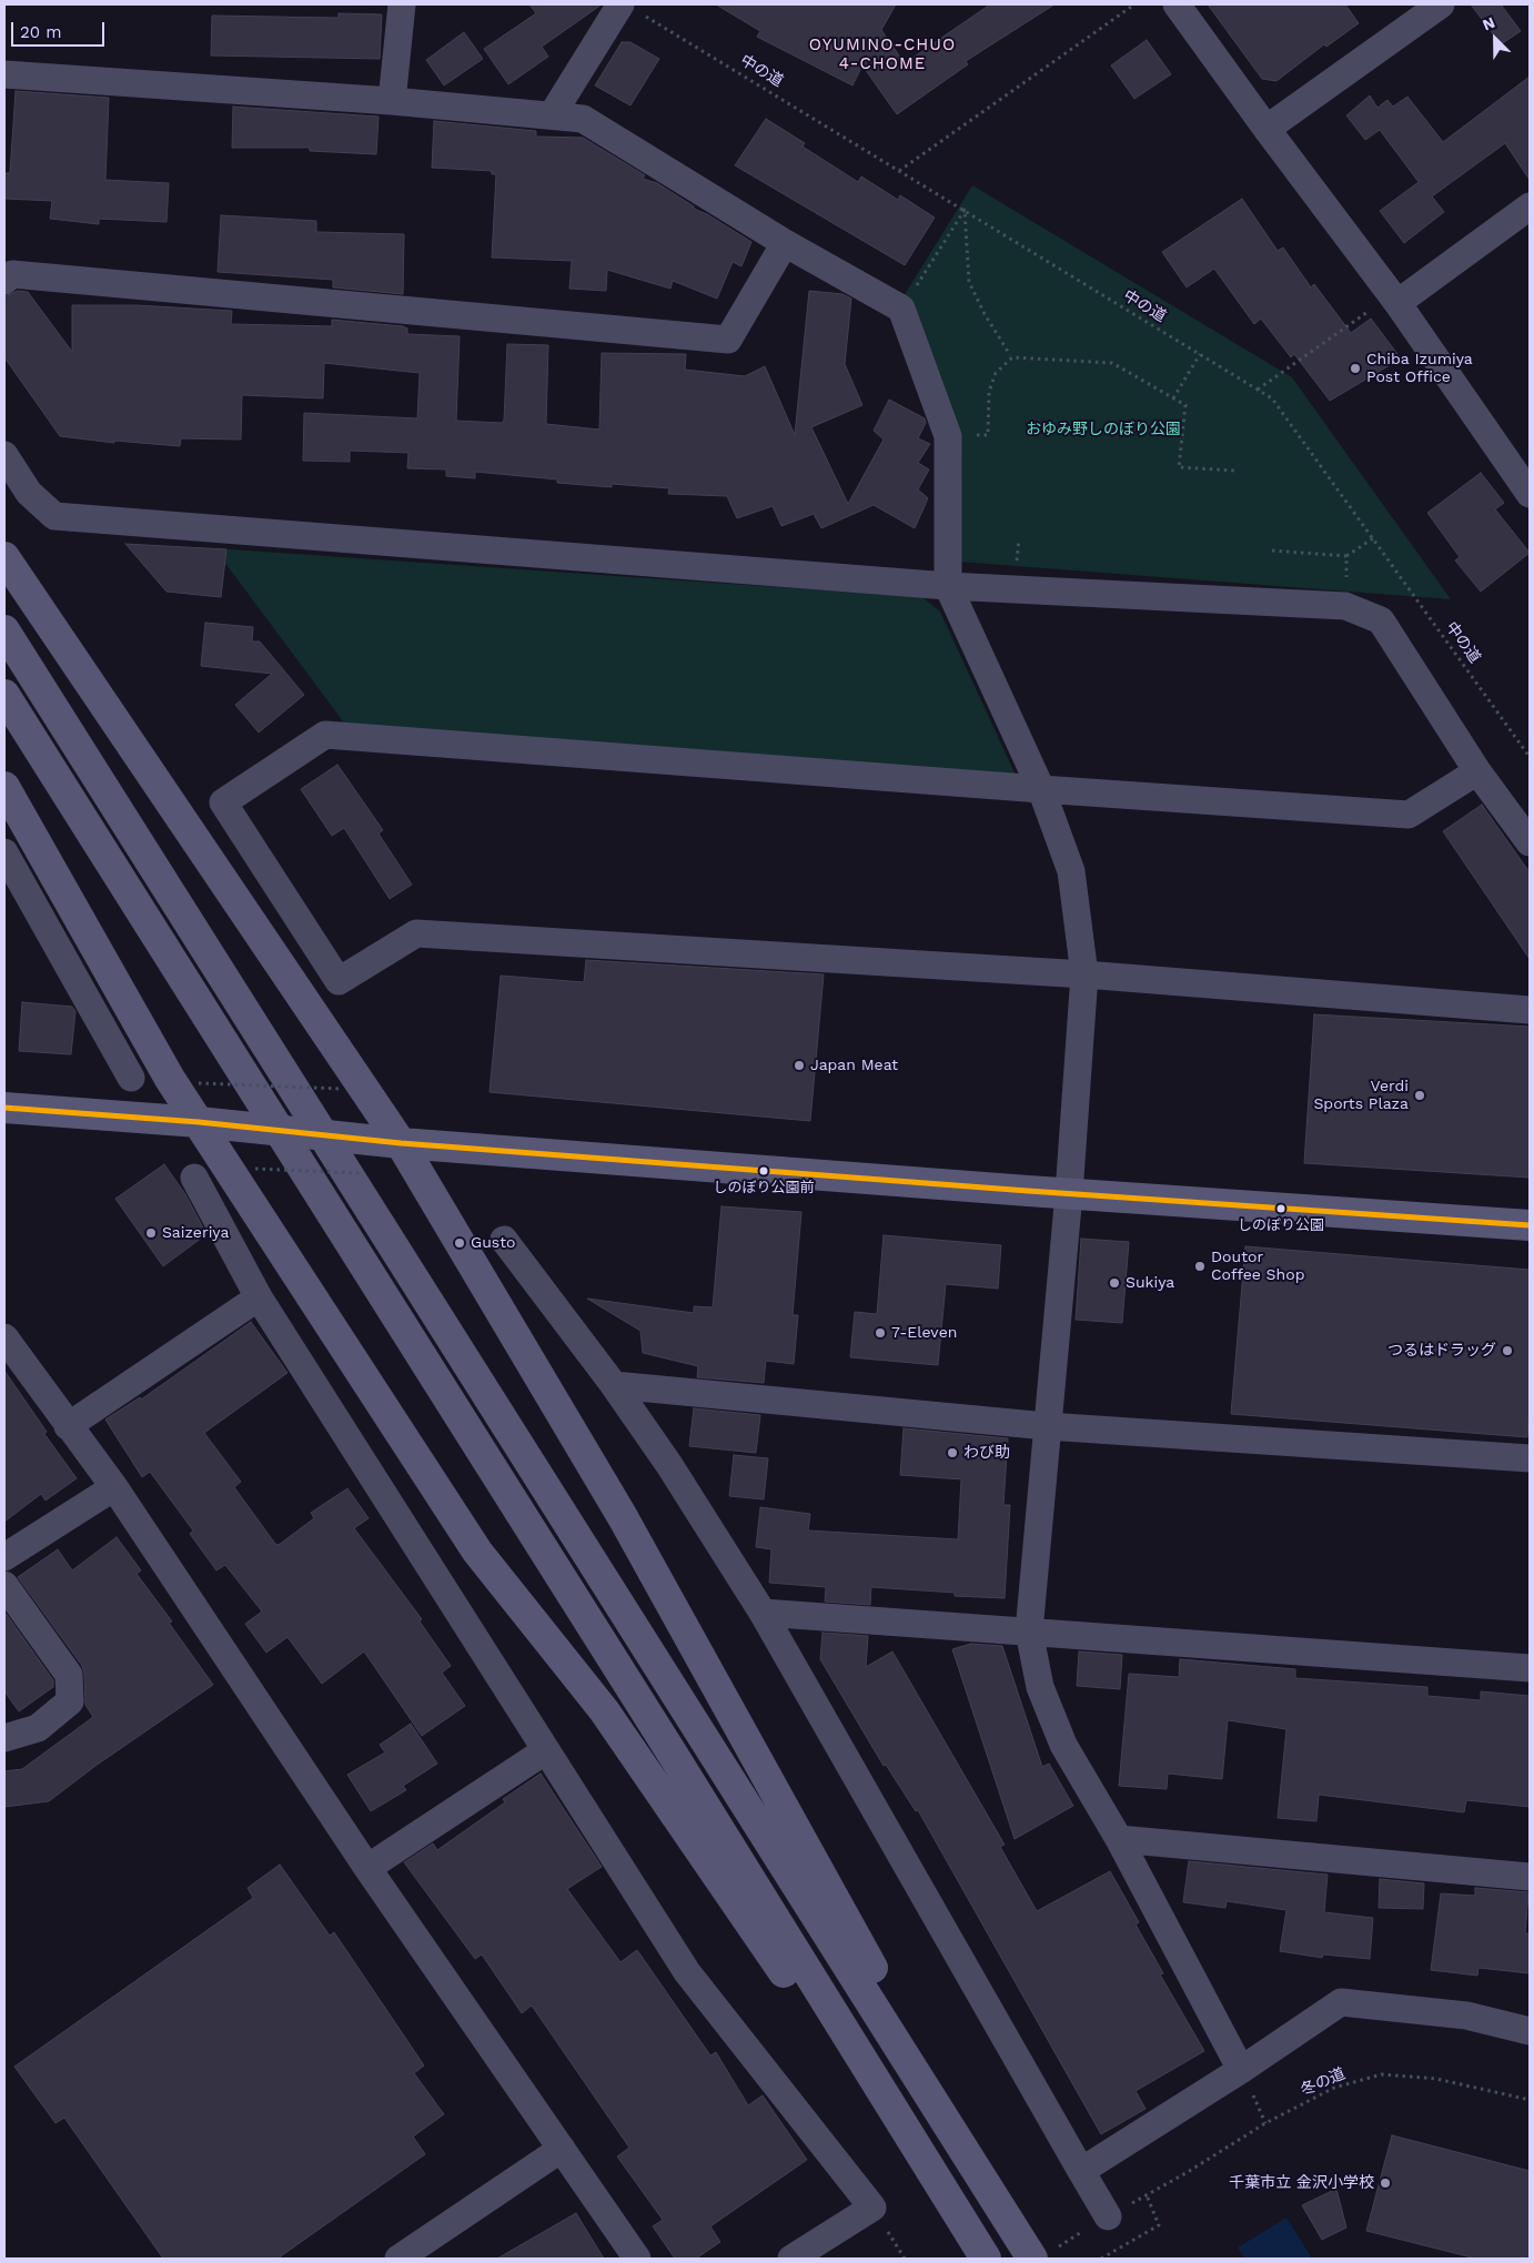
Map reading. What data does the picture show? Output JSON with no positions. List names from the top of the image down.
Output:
{
  "streets": {
    "path": ["中の道", "冬の道"]
  },
  "districts": ["OYUMINO-CHUO 4-CHOME"],
  "parks": ["おゆみ野しのぼり公園"],
  "places": [
    "Chiba Izumiya Post Office",
    "Japan Meat",
    "Verdi Sports Plaza",
    "しのぼり公園前",
    "しのぼり公園",
    "Saizeriya",
    "Gusto",
    "Doutor Coffee Shop",
    "Sukiya",
    "7-Eleven",
    "つるはドラッグ",
    "わび助",
    "千葉市立 金沢小学校"
  ],
  "scale_bar": "20 m",
  "north": "top left"
}
